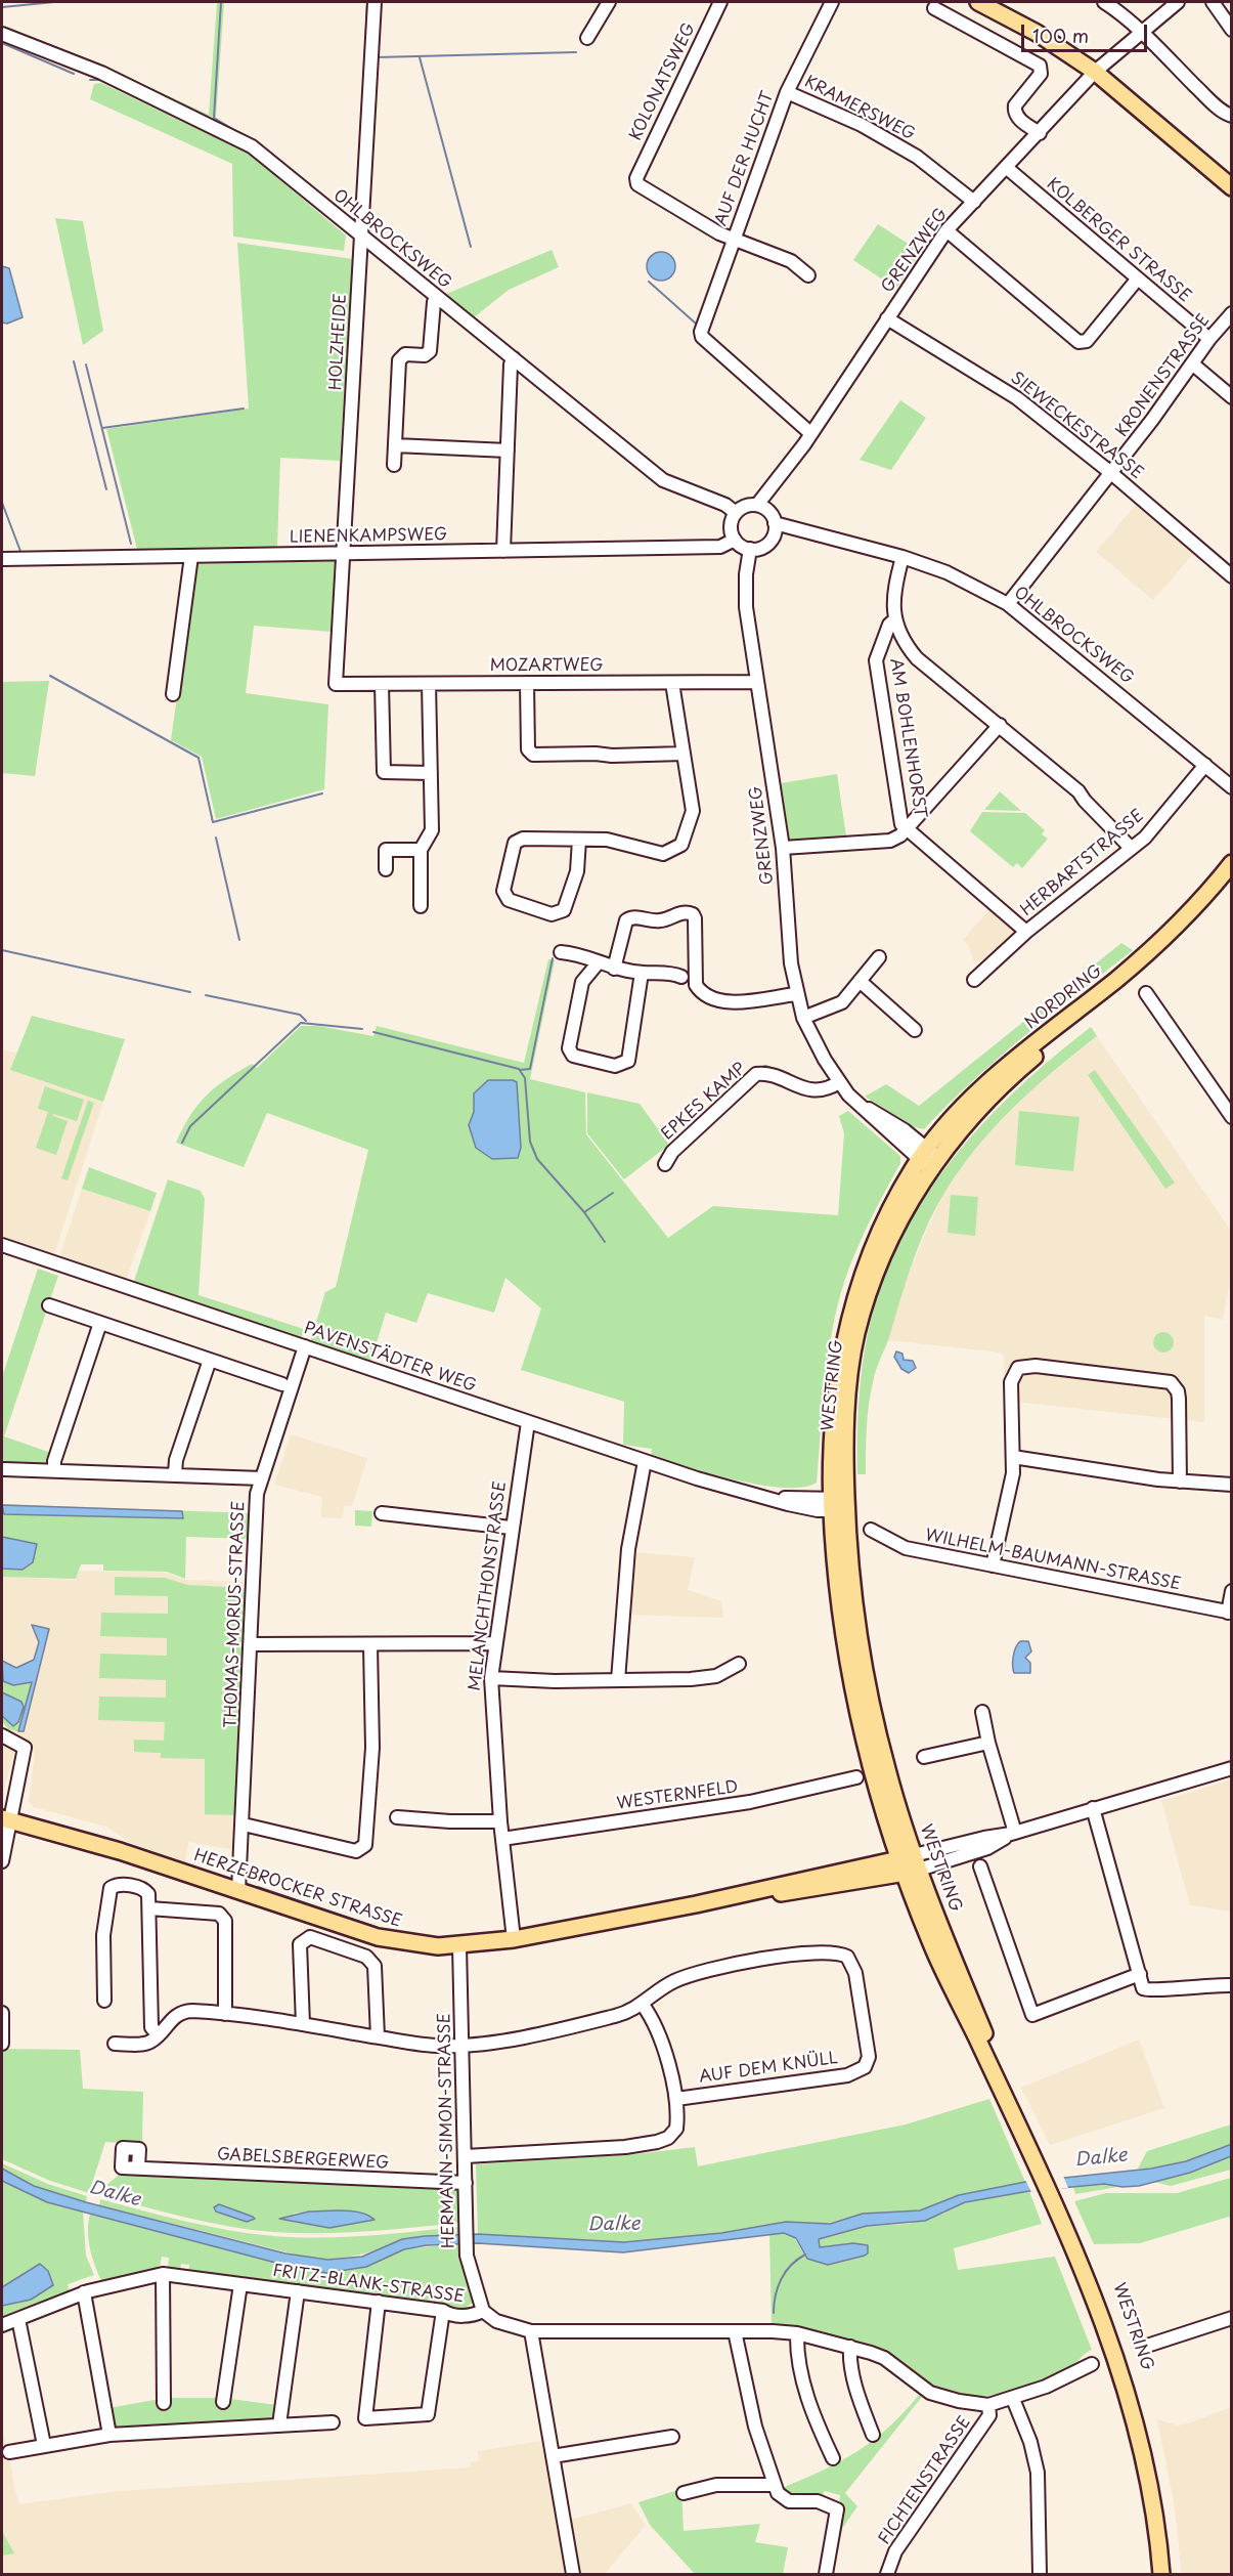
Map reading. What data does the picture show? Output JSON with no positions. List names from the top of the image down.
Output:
{
  "streets": {
    "main road": ["NORDRING", "WESTRING", "HERZEBROCKER STRASSE"],
    "street": [
      "KOLONATSWEG",
      "KRAMERSWEG",
      "AUF DER HUCHT",
      "OHLBROCKSWEG",
      "KOLBERGER STRASSE",
      "GRENZWEG",
      "HOLZHEIDE",
      "KRONENSTRASSE",
      "SIEWECKESTRASSE",
      "LIENENKAMPSWEG",
      "MOZARTWEG",
      "AM BOHLENHORST",
      "HERBARTSTRASSE",
      "EPKES KAMP",
      "PAVENSTÄDTER WEG",
      "WILHELM-BAUMANN-STRASSE",
      "MELANCHTHONSTRASSE",
      "THOMAS-MORUS-STRASSE",
      "WESTERNFELD",
      "AUF DEM KNÜLL",
      "HERMANN-SIMON-STRASSE",
      "GABELSBERGERWEG",
      "FRITZ-BLANK-STRASSE",
      "FICHTENSTRASSE"
    ]
  },
  "crossings": [
    ["KOLONATSWEG", "AUF DER HUCHT"],
    ["KRAMERSWEG", "AUF DER HUCHT"],
    ["KRAMERSWEG", "GRENZWEG"],
    ["AUF DER HUCHT", "GRENZWEG"],
    ["OHLBROCKSWEG", "GRENZWEG"],
    ["OHLBROCKSWEG", "HOLZHEIDE"],
    ["OHLBROCKSWEG", "KRONENSTRASSE"],
    ["OHLBROCKSWEG", "LIENENKAMPSWEG"],
    ["OHLBROCKSWEG", "HERBARTSTRASSE"],
    ["KOLBERGER STRASSE", "GRENZWEG"],
    ["KOLBERGER STRASSE", "KRONENSTRASSE"],
    ["GRENZWEG", "SIEWECKESTRASSE"],
    ["GRENZWEG", "LIENENKAMPSWEG"],
    ["GRENZWEG", "MOZARTWEG"],
    ["GRENZWEG", "AM BOHLENHORST"],
    ["GRENZWEG", "NORDRING"],
    ["GRENZWEG", "EPKES KAMP"],
    ["GRENZWEG", "WESTRING"],
    ["HOLZHEIDE", "LIENENKAMPSWEG"],
    ["HOLZHEIDE", "MOZARTWEG"],
    ["KRONENSTRASSE", "SIEWECKESTRASSE"],
    ["AM BOHLENHORST", "HERBARTSTRASSE"],
    ["NORDRING", "WESTRING"],
    ["PAVENSTÄDTER WEG", "WESTRING"],
    ["PAVENSTÄDTER WEG", "MELANCHTHONSTRASSE"],
    ["PAVENSTÄDTER WEG", "THOMAS-MORUS-STRASSE"],
    ["WESTRING", "HERZEBROCKER STRASSE"],
    ["MELANCHTHONSTRASSE", "WESTERNFELD"],
    ["MELANCHTHONSTRASSE", "HERZEBROCKER STRASSE"],
    ["THOMAS-MORUS-STRASSE", "HERZEBROCKER STRASSE"],
    ["HERZEBROCKER STRASSE", "HERMANN-SIMON-STRASSE"],
    ["AUF DEM KNÜLL", "HERMANN-SIMON-STRASSE"],
    ["HERMANN-SIMON-STRASSE", "GABELSBERGERWEG"],
    ["HERMANN-SIMON-STRASSE", "FRITZ-BLANK-STRASSE"],
    ["FRITZ-BLANK-STRASSE", "FICHTENSTRASSE"]
  ],
  "water": ["Dalke"],
  "scale_bar": "100 m"
}
